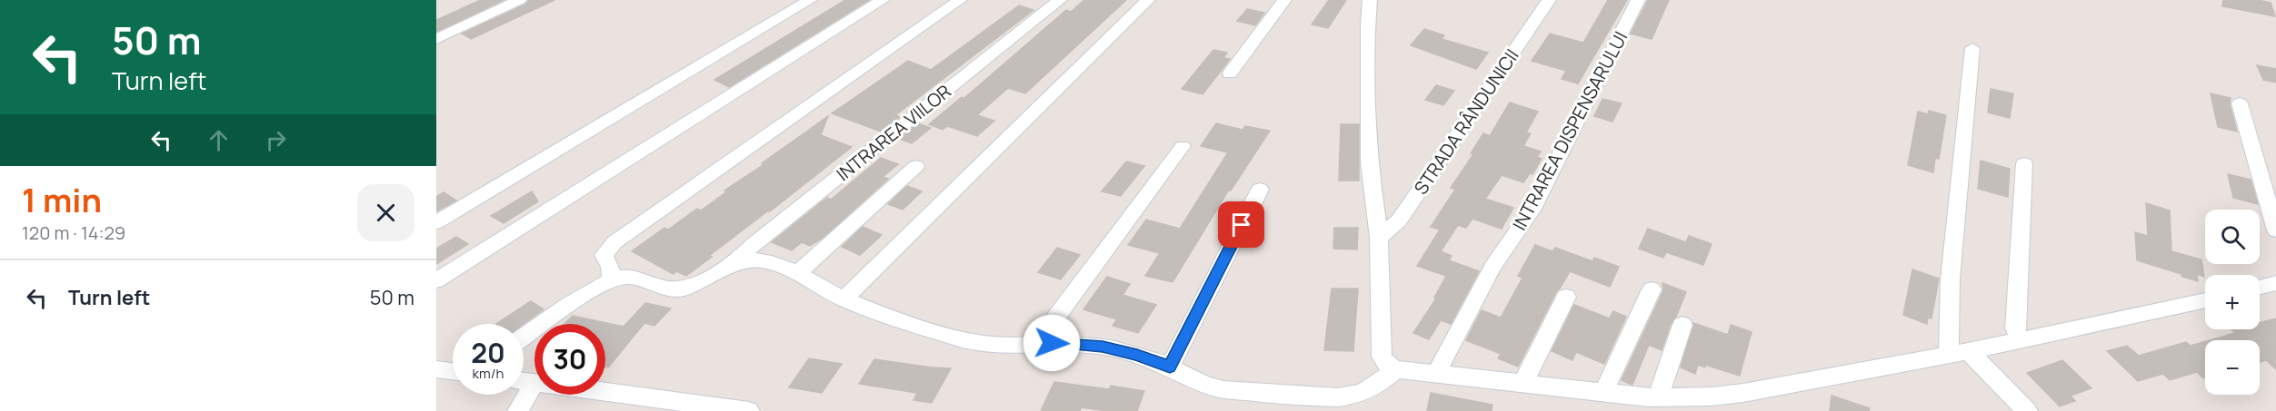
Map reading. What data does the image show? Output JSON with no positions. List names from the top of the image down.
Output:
{
  "streets": {
    "street": ["STRADA RÂNDUNICII", "INTRAREA DISPENSARULUI", "INTRAREA VIILOR"]
  },
  "page": {
    "turn": ["50 m", "Turn left"],
    "heading": ["1 min", "120 m · 14:29"],
    "map_buttons": ["+", "−"],
    "list": [
      {
        "name": "Turn left",
        "value": "50 m"
      }
    ],
    "speed": "20 km/h",
    "limit": "30"
  }
}
